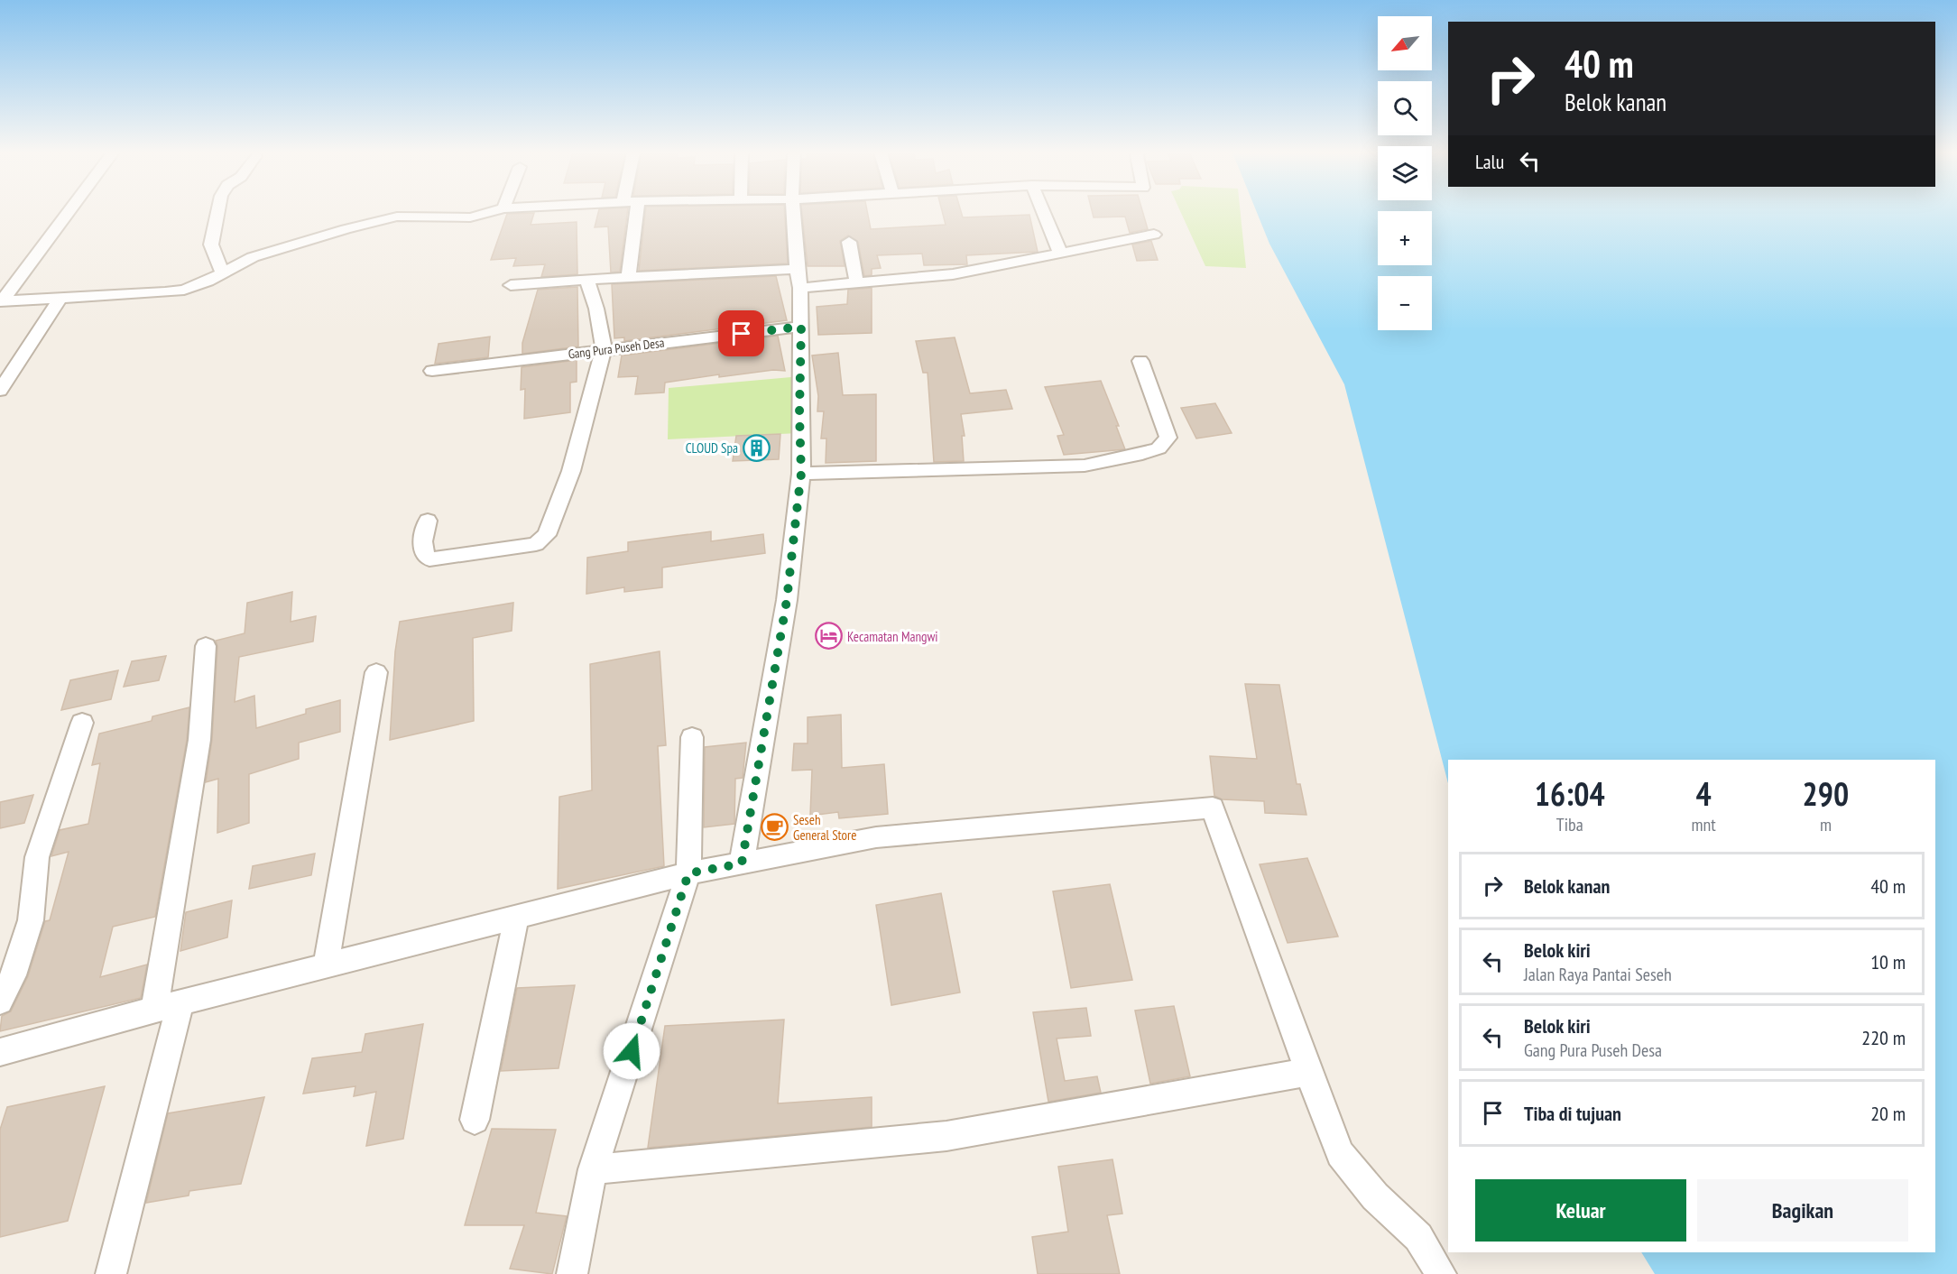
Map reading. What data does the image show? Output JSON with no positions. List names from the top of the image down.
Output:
{
  "streets": {
    "street": ["Gang Pura Puseh Desa"]
  },
  "places": {
    "building": ["CLOUD Spa"],
    "hotel": ["Kecamatan Mangwi"],
    "cafe": ["Seseh General Store"]
  },
  "north": "bottom left",
  "page": {
    "map_buttons": ["+", "−"],
    "turn": ["40 m", "Belok kanan"],
    "then": "Lalu",
    "eta": [
      "16:04",
      "Tiba",
      "4",
      "mnt",
      "290",
      "m"
    ],
    "list": [
      {
        "name": "Belok kanan",
        "value": "40 m"
      },
      {
        "name": "Belok kiri",
        "note": "Jalan Raya Pantai Seseh",
        "value": "10 m"
      },
      {
        "name": "Belok kiri",
        "note": "Gang Pura Puseh Desa",
        "value": "220 m"
      },
      {
        "name": "Tiba di tujuan",
        "value": "20 m"
      }
    ],
    "buttons": ["Keluar", "Bagikan"]
  }
}
